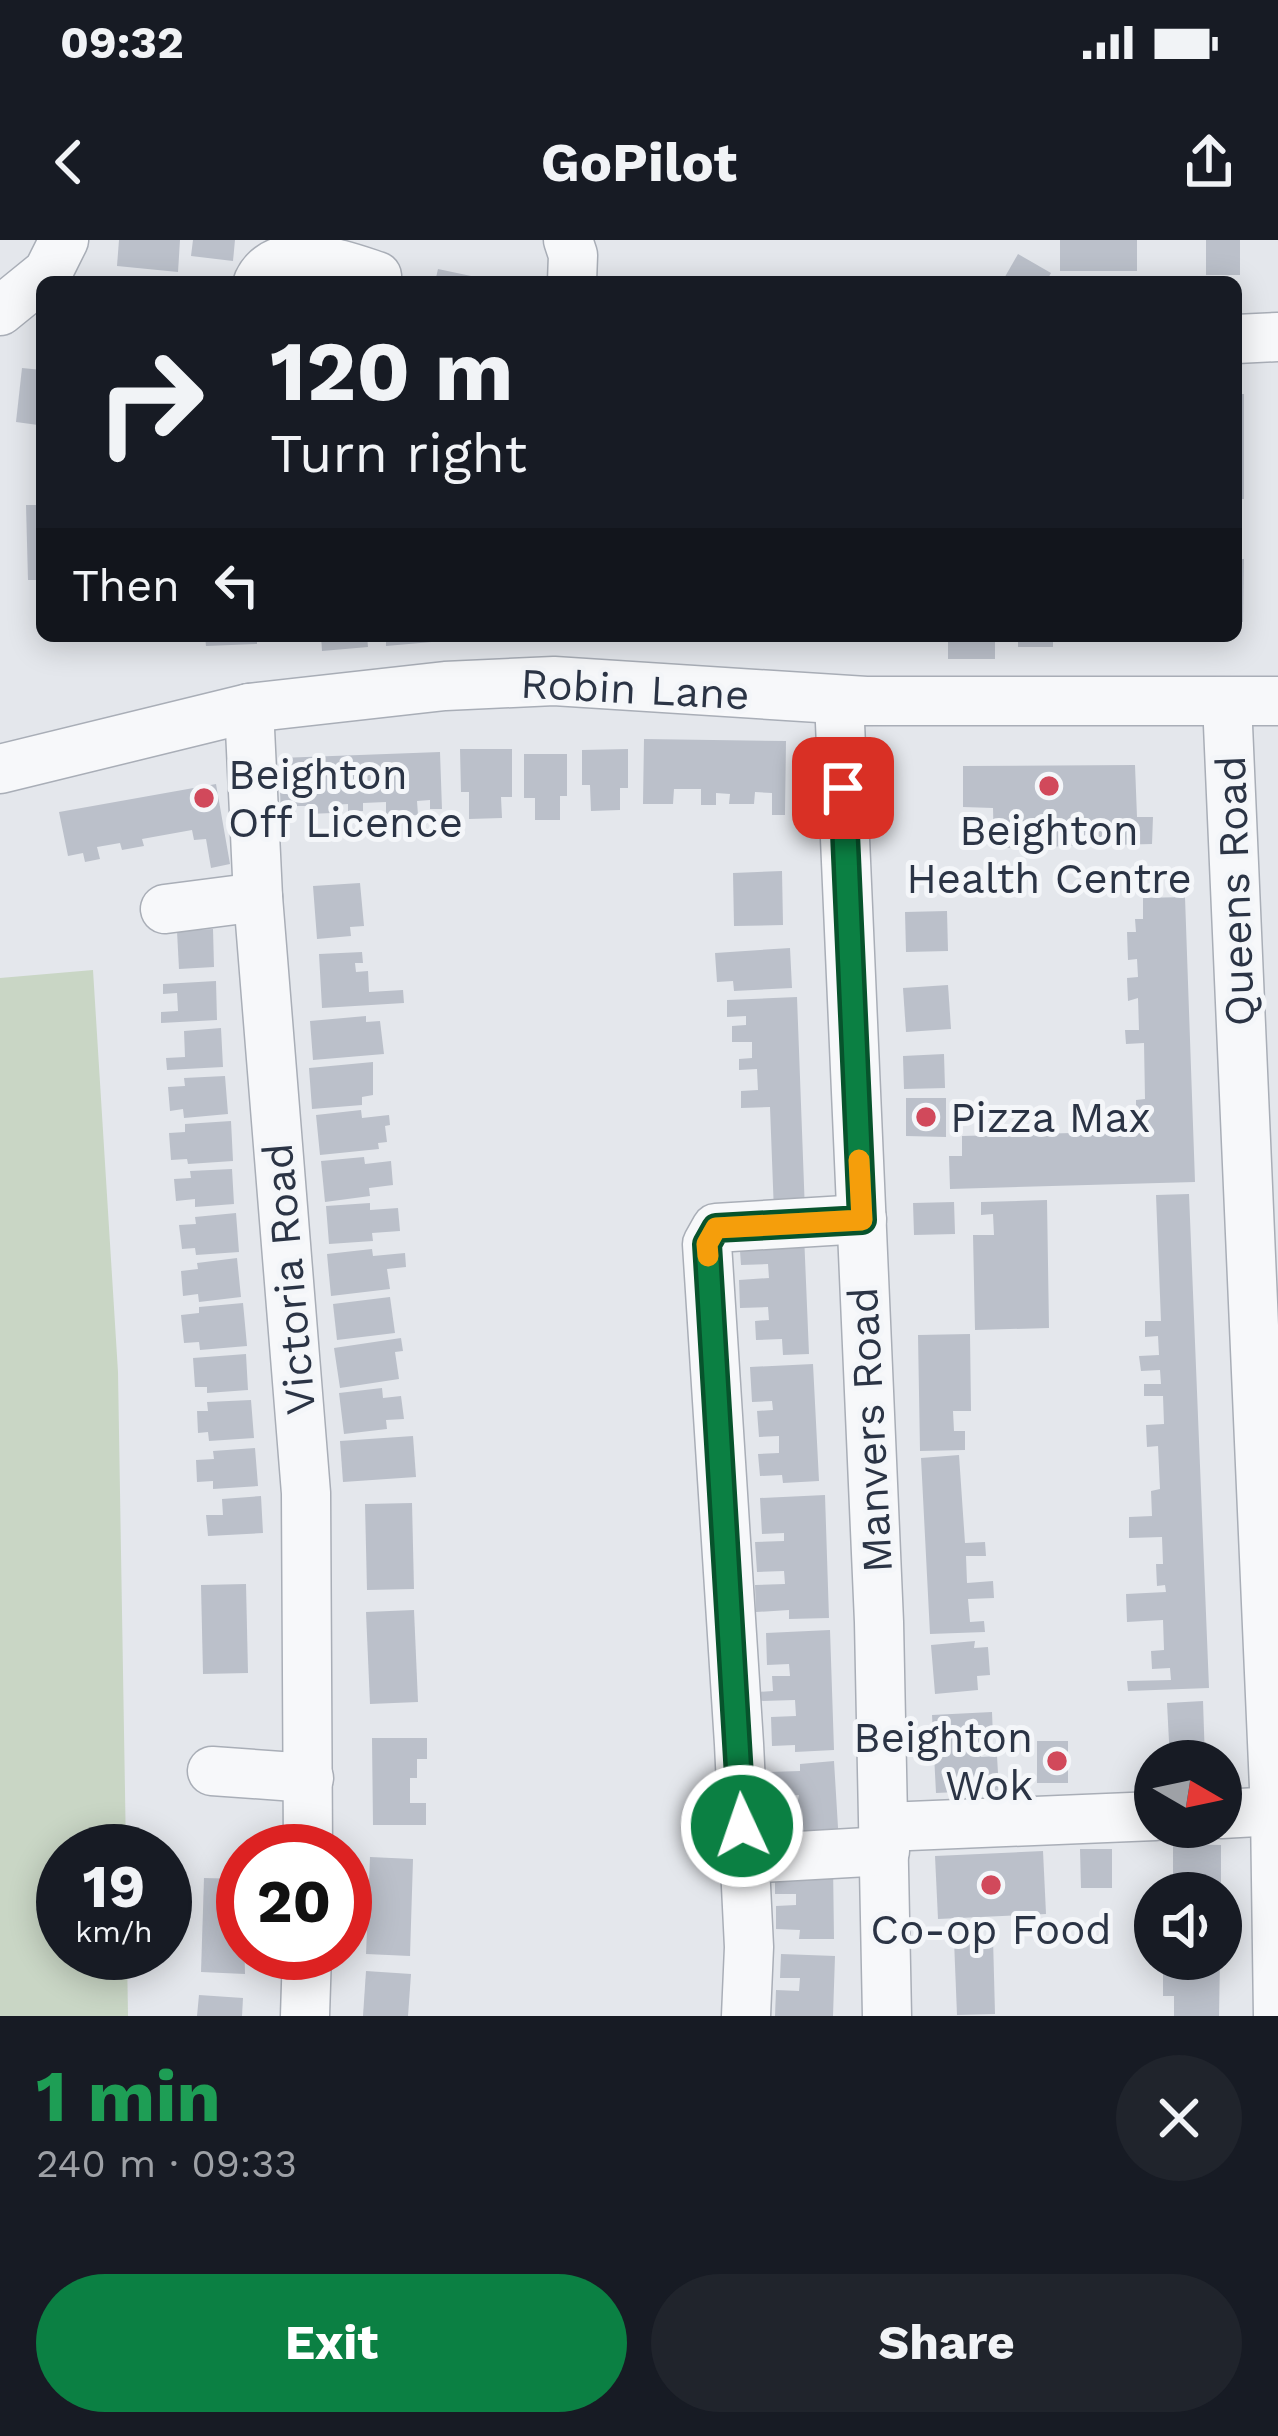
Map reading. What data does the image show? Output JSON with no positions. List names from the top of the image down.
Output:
{
  "streets": {
    "street": [
      "Robin Lane",
      "Queens Road",
      "Victoria Road",
      "Manvers Road"
    ]
  },
  "crossings": [
    ["Robin Lane", "Queens Road"],
    ["Robin Lane", "Victoria Road"],
    ["Robin Lane", "Manvers Road"]
  ],
  "places": [
    "Beighton Health Centre",
    "Beighton Off Licence",
    "Pizza Max",
    "Beighton Wok",
    "Co-op Food"
  ],
  "north": "right",
  "page": {
    "status": "09:32",
    "header": "GoPilot",
    "turn": ["120 m", "Turn right"],
    "then": "Then",
    "speed": "19 km/h",
    "limit": "20",
    "heading": ["1 min", "240 m · 09:33"],
    "buttons": ["Exit", "Share"]
  }
}
